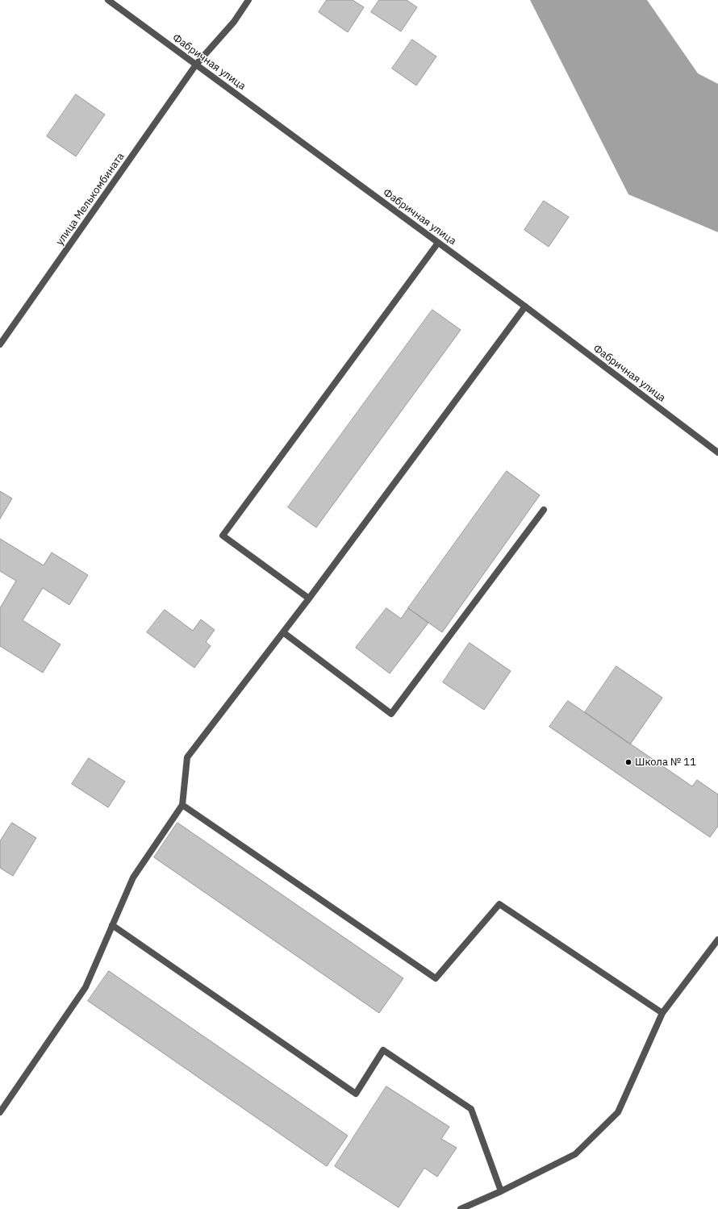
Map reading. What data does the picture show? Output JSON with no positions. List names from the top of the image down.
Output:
{
  "streets": {
    "street": ["Фабричная улица", "улица Мелькомбината"]
  },
  "crossings": [
    ["Фабричная улица", "улица Мелькомбината"]
  ],
  "places": ["Школа № 11"]
}
